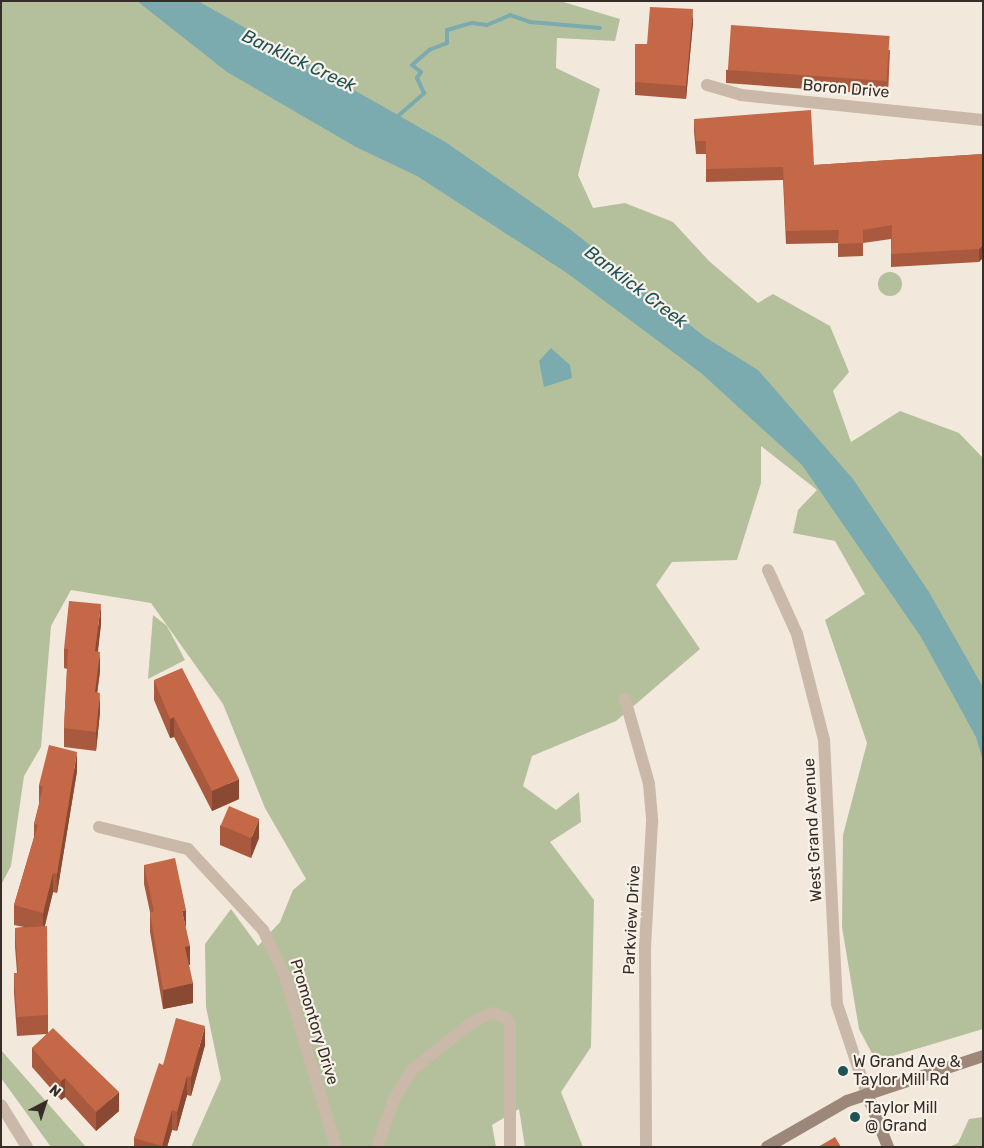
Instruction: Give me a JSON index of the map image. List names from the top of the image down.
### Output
{
  "streets": {
    "street": [
      "Boron Drive",
      "West Grand Avenue",
      "Parkview Drive",
      "Promontory Drive"
    ]
  },
  "water": ["Banklick Creek"],
  "places": ["W Grand Ave & Taylor Mill Rd", "Taylor Mill @ Grand"],
  "north": "top right"
}
